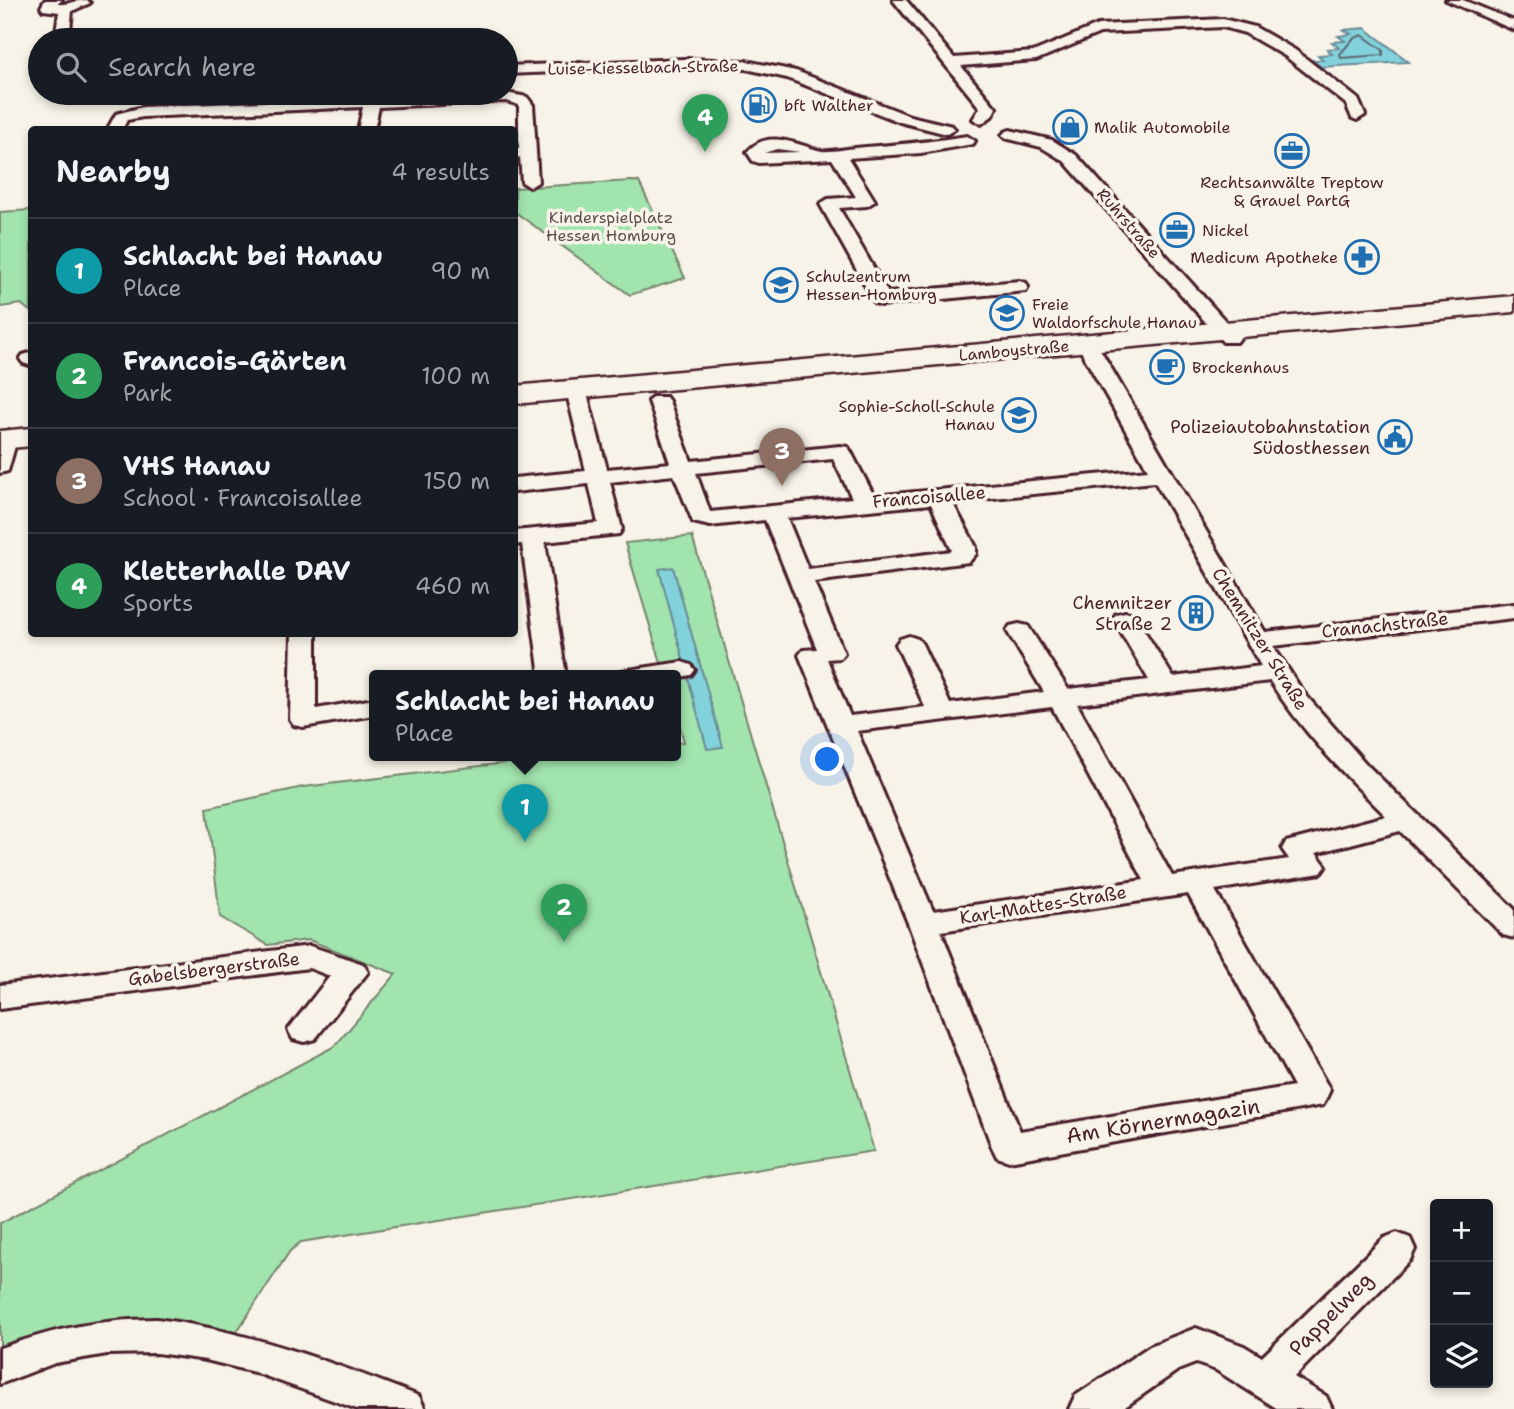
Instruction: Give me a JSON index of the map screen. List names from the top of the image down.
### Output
{
  "streets": {
    "main road": ["Lamboystraße"],
    "street": [
      "Luise-Kiesselbach-Straße",
      "Ruhrstraße",
      "Francoisallee",
      "Cranachstraße",
      "Chemnitzer Straße",
      "Karl-Mattes-Straße",
      "Gabelsbergerstraße",
      "Am Körnermagazin",
      "Pappelweg"
    ]
  },
  "crossings": [
    ["Ruhrstraße", "Lamboystraße"],
    ["Lamboystraße", "Chemnitzer Straße"],
    ["Francoisallee", "Chemnitzer Straße"],
    ["Cranachstraße", "Chemnitzer Straße"],
    ["Chemnitzer Straße", "Karl-Mattes-Straße"],
    ["Karl-Mattes-Straße", "Am Körnermagazin"]
  ],
  "parks": ["Kinderspielplatz Hessen Homburg"],
  "places": {
    "fuel station": ["bft Walther"],
    "shop": ["Malik Automobile"],
    "office": ["Rechtsanwälte Treptow & Grauel PartG", "Nickel"],
    "pharmacy": ["Medicum Apotheke"],
    "school or university": ["Schulzentrum Hessen-Homburg", "Freie Waldorfschule Hanau", "Sophie-Scholl-Schule Hanau"],
    "cafe": ["Brockenhaus"],
    "public building": ["Polizeiautobahnstation Südosthessen"],
    "building": ["Chemnitzer Straße 2"]
  },
  "page": {
    "search": "Search here",
    "pins": [
      "4",
      "3",
      "1",
      "2"
    ],
    "heading": ["Nearby", "4 results"],
    "list": [
      {
        "mark": "1",
        "name": "Schlacht bei Hanau",
        "note": "Place",
        "value": "90 m"
      },
      {
        "mark": "2",
        "name": "Francois-Gärten",
        "note": "Park",
        "value": "100 m"
      },
      {
        "mark": "3",
        "name": "VHS Hanau",
        "note": "School · Francoisallee",
        "value": "150 m"
      },
      {
        "mark": "4",
        "name": "Kletterhalle DAV",
        "note": "Sports",
        "value": "460 m"
      }
    ],
    "popup": ["Schlacht bei Hanau", "Place"],
    "map_buttons": ["+", "−"]
  }
}
